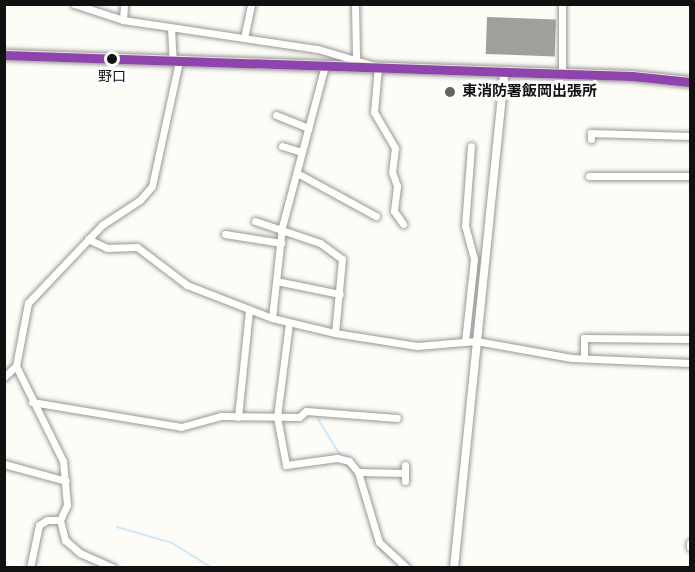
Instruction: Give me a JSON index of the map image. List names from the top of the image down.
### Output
{
  "places": ["野口", "東消防署飯岡出張所"]
}
